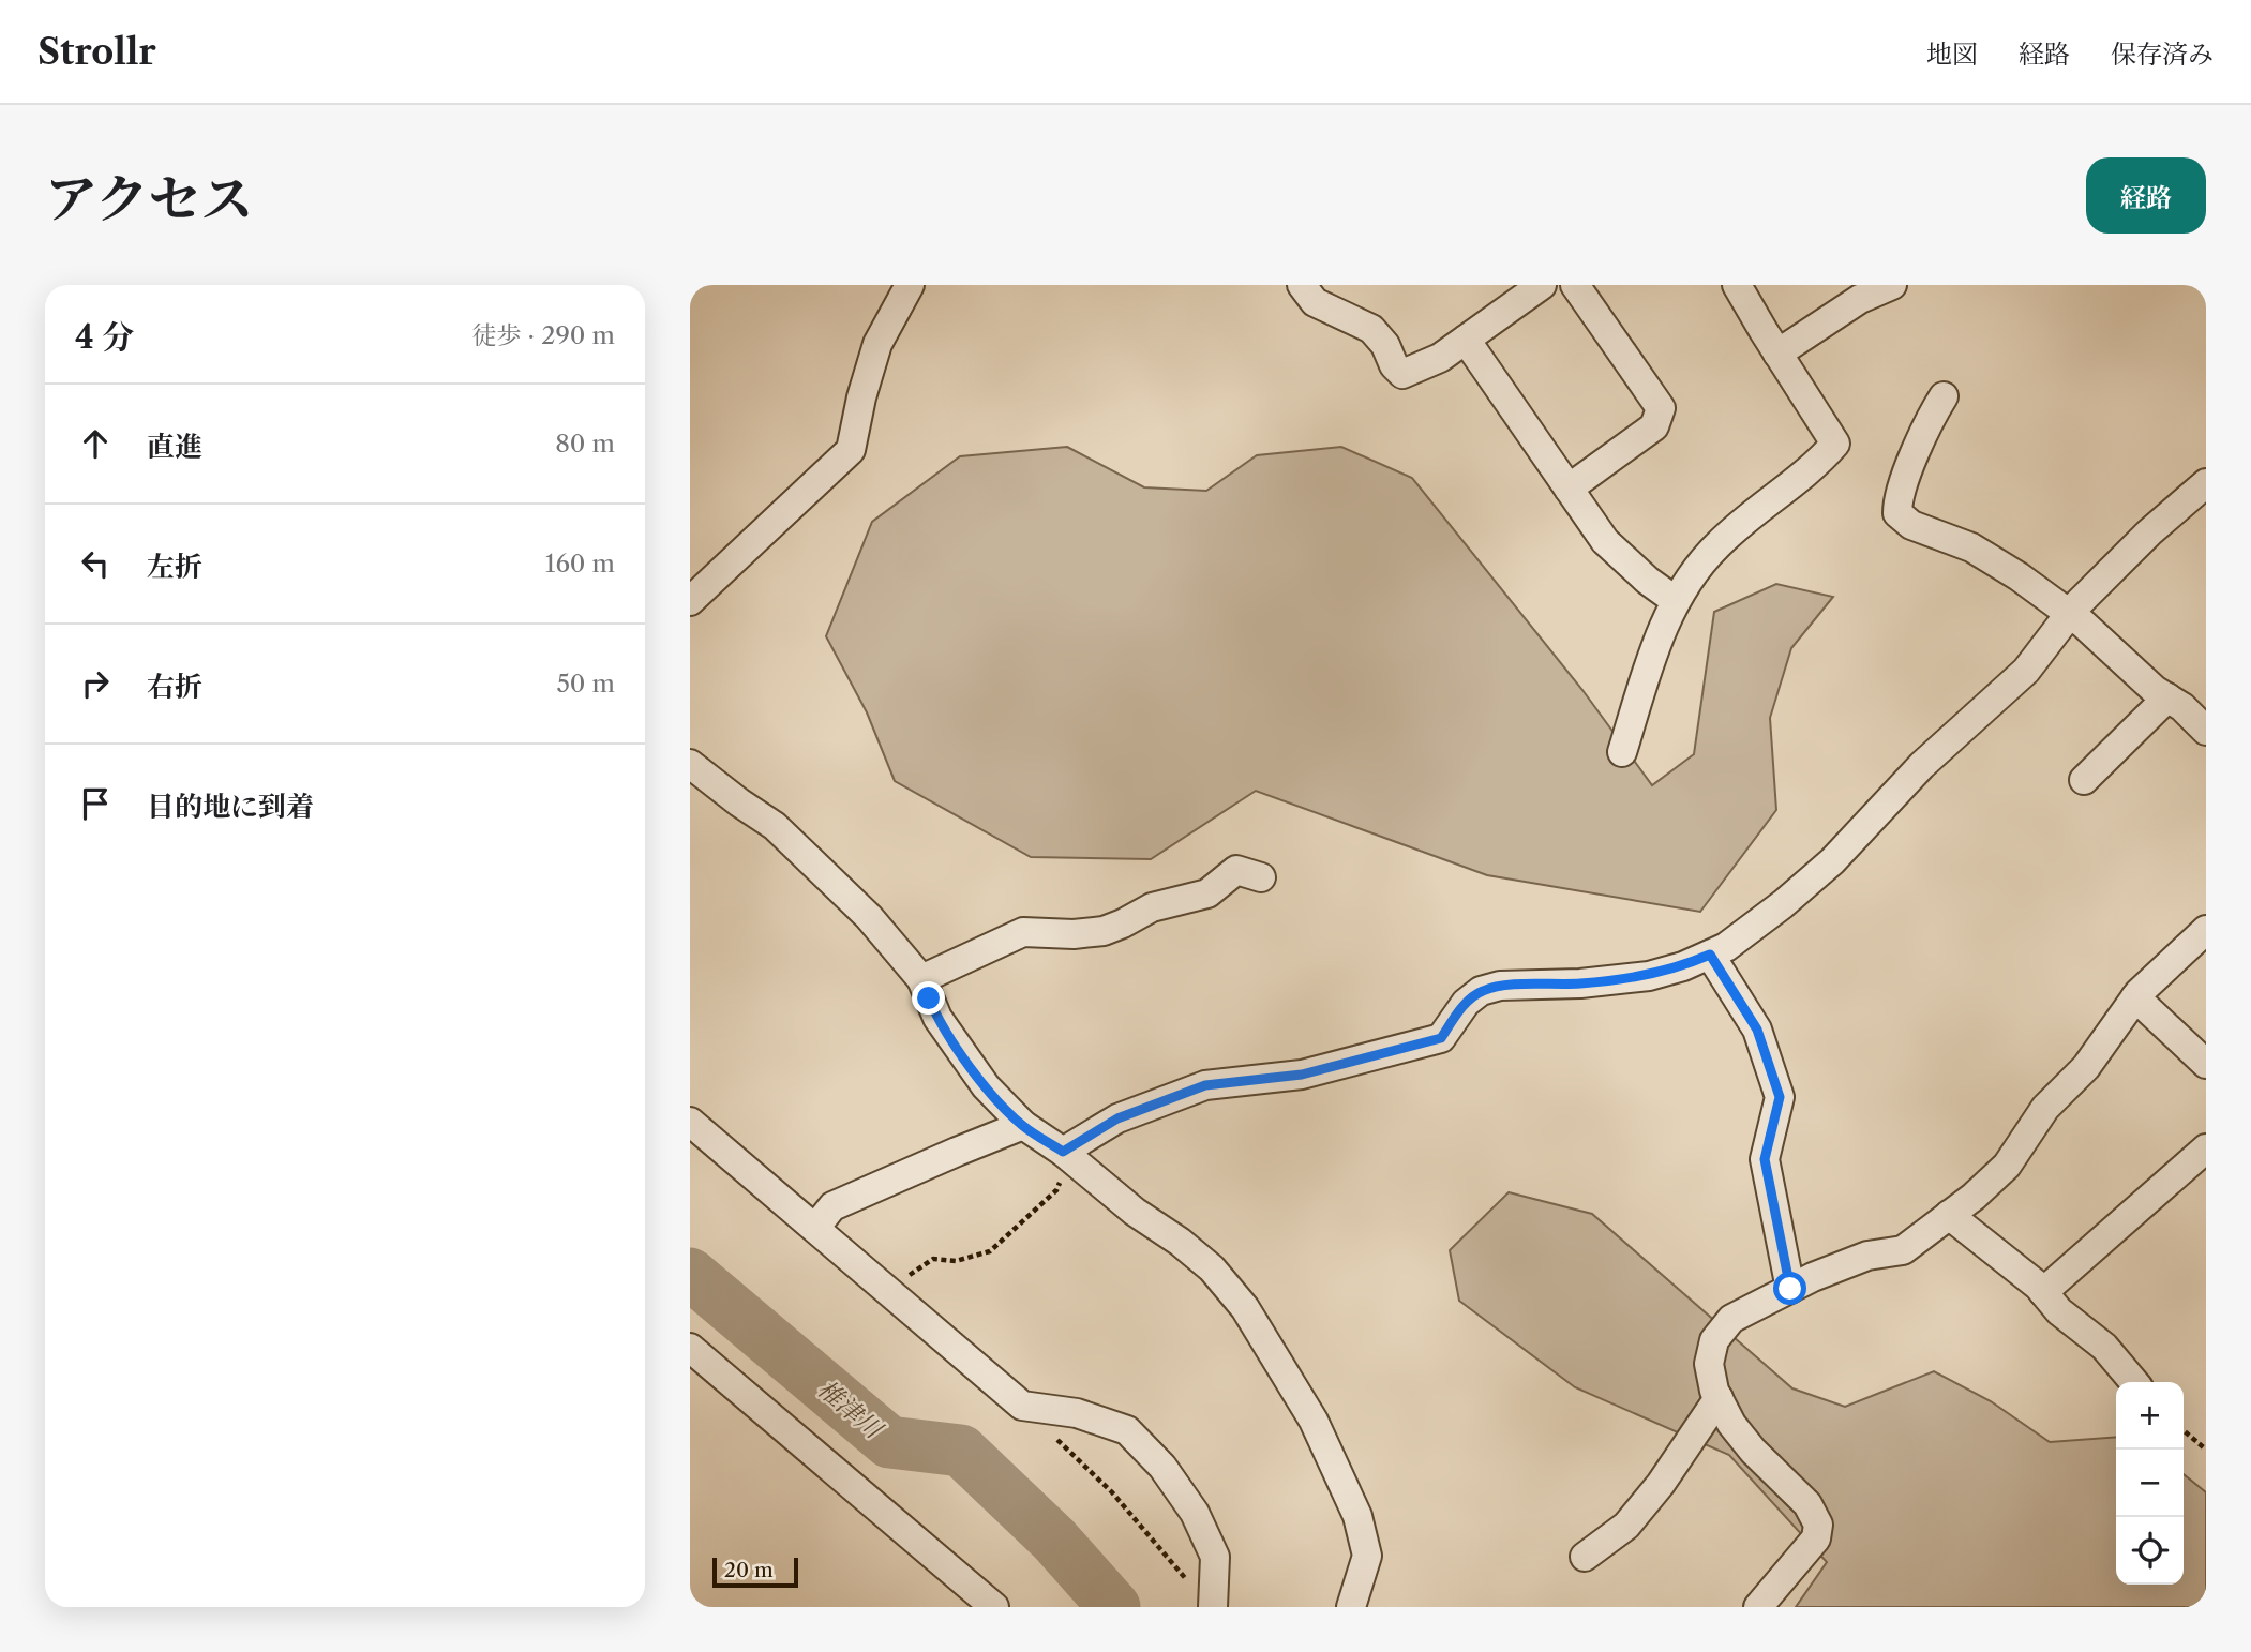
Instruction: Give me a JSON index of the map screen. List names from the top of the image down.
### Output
{
  "water": ["椎津川"],
  "scale_bar": "20 m",
  "page": {
    "header": "Strollr",
    "nav": ["地図", "経路", "保存済み"],
    "title": "アクセス",
    "buttons": "経路",
    "heading": ["4 分", "徒歩 · 290 m"],
    "list": [
      ["直進", "80 m"],
      ["左折", "160 m"],
      ["右折", "50 m"],
      "目的地に到着"
    ],
    "map_buttons": ["+", "−"],
    "scale": "20 m"
  }
}
